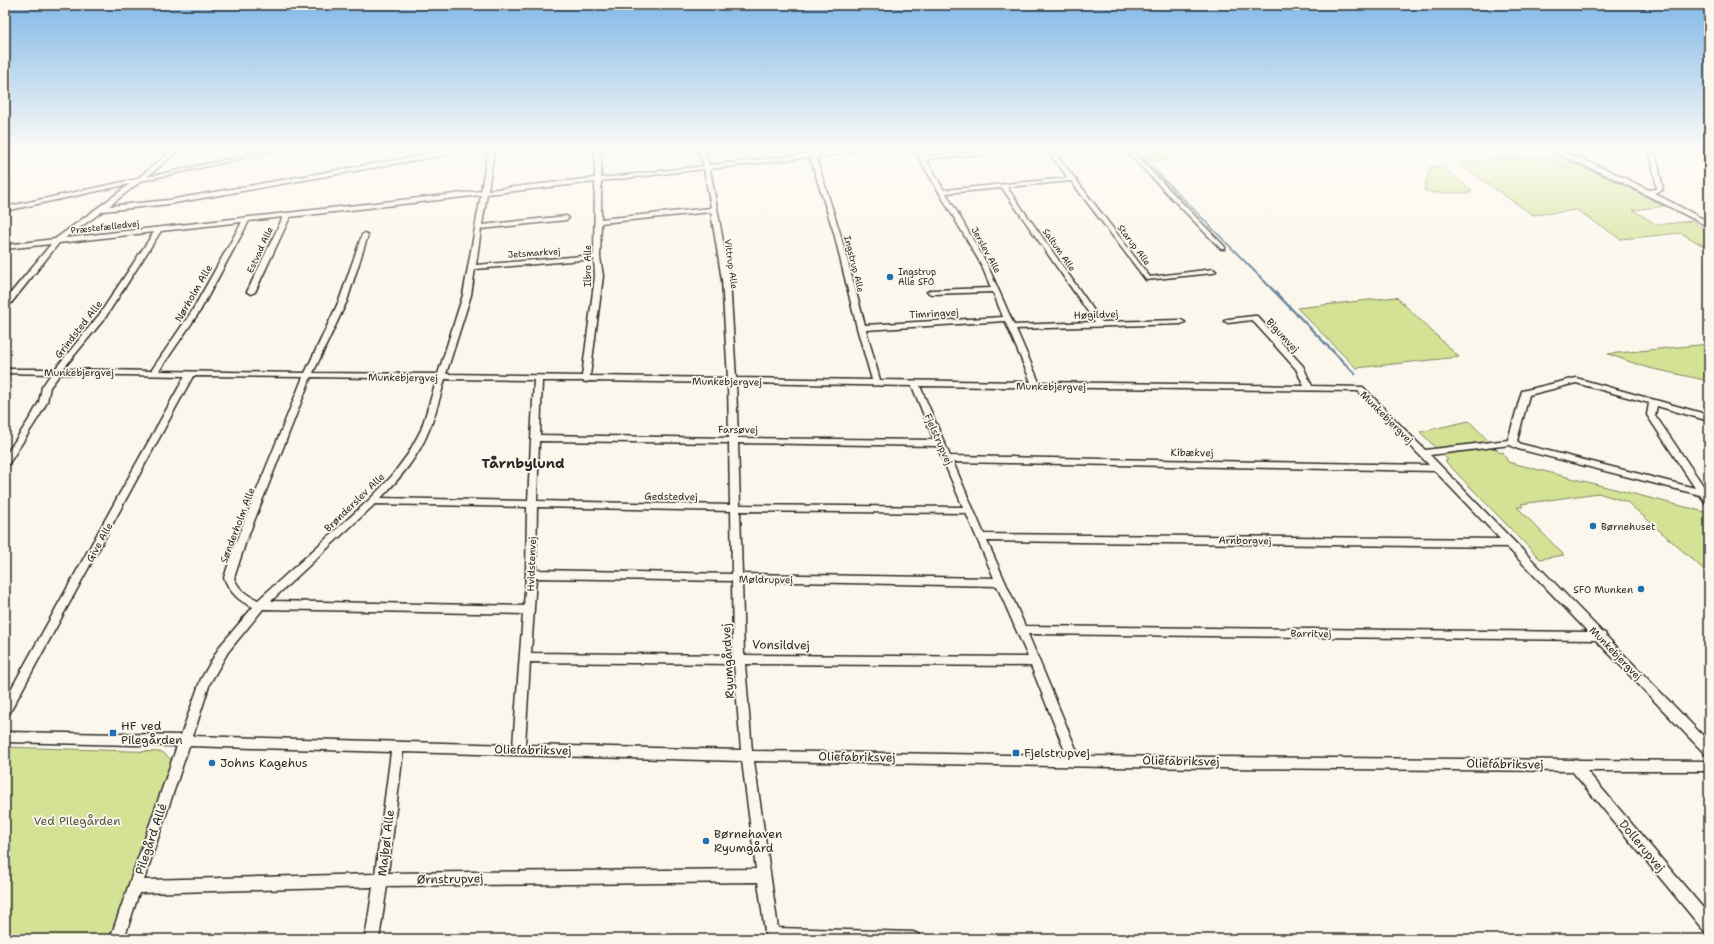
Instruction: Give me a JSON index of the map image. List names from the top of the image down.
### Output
{
  "streets": {
    "street": [
      "Præstefælledvej",
      "Starup Alle",
      "Estvad Alle",
      "Jerslev Alle",
      "Saltum Alle",
      "Jetsmarkvej",
      "Vittrup Alle",
      "Ingstrup Alle",
      "Ilbro Alle",
      "Nørholm Alle",
      "Timringvej",
      "Høgildvej",
      "Grindsted Alle",
      "Bigumvej",
      "Munkebjergvej",
      "Farsøvej",
      "Fjelstrupvej",
      "Kibækvej",
      "Gedstedvej",
      "Brønderslev Alle",
      "Sønderholm Alle",
      "Arnborgvej",
      "Give Alle",
      "Hvidstenvej",
      "Møldrupvej",
      "Barritvej",
      "Vonsildvej",
      "Ryumgårdvej",
      "Oliefabriksvej",
      "Pilegård Allé",
      "Majbøl Alle",
      "Dollerupvej",
      "Ørnstrupvej"
    ]
  },
  "crossings": [
    ["Præstefælledvej", "Estvad Alle"],
    ["Præstefælledvej", "Nørholm Alle"],
    ["Præstefælledvej", "Grindsted Alle"],
    ["Jerslev Alle", "Timringvej"],
    ["Jerslev Alle", "Høgildvej"],
    ["Jerslev Alle", "Munkebjergvej"],
    ["Saltum Alle", "Høgildvej"],
    ["Jetsmarkvej", "Ilbro Alle"],
    ["Jetsmarkvej", "Brønderslev Alle"],
    ["Vittrup Alle", "Munkebjergvej"],
    ["Vittrup Alle", "Ryumgårdvej"],
    ["Ingstrup Alle", "Timringvej"],
    ["Ingstrup Alle", "Munkebjergvej"],
    ["Ilbro Alle", "Munkebjergvej"],
    ["Nørholm Alle", "Munkebjergvej"],
    ["Grindsted Alle", "Munkebjergvej"],
    ["Bigumvej", "Munkebjergvej"],
    ["Munkebjergvej", "Fjelstrupvej"],
    ["Munkebjergvej", "Kibækvej"],
    ["Munkebjergvej", "Brønderslev Alle"],
    ["Munkebjergvej", "Sønderholm Alle"],
    ["Munkebjergvej", "Arnborgvej"],
    ["Munkebjergvej", "Give Alle"],
    ["Munkebjergvej", "Hvidstenvej"],
    ["Munkebjergvej", "Barritvej"],
    ["Munkebjergvej", "Ryumgårdvej"],
    ["Farsøvej", "Fjelstrupvej"],
    ["Farsøvej", "Hvidstenvej"],
    ["Farsøvej", "Ryumgårdvej"],
    ["Fjelstrupvej", "Kibækvej"],
    ["Fjelstrupvej", "Gedstedvej"],
    ["Fjelstrupvej", "Arnborgvej"],
    ["Fjelstrupvej", "Møldrupvej"],
    ["Fjelstrupvej", "Barritvej"],
    ["Fjelstrupvej", "Vonsildvej"],
    ["Fjelstrupvej", "Oliefabriksvej"],
    ["Gedstedvej", "Brønderslev Alle"],
    ["Gedstedvej", "Hvidstenvej"],
    ["Gedstedvej", "Ryumgårdvej"],
    ["Brønderslev Alle", "Sønderholm Alle"],
    ["Brønderslev Alle", "Oliefabriksvej"],
    ["Brønderslev Alle", "Pilegård Allé"],
    ["Sønderholm Alle", "Hvidstenvej"],
    ["Hvidstenvej", "Møldrupvej"],
    ["Hvidstenvej", "Vonsildvej"],
    ["Hvidstenvej", "Oliefabriksvej"],
    ["Møldrupvej", "Ryumgårdvej"],
    ["Vonsildvej", "Ryumgårdvej"],
    ["Ryumgårdvej", "Oliefabriksvej"],
    ["Ryumgårdvej", "Ørnstrupvej"],
    ["Oliefabriksvej", "Pilegård Allé"],
    ["Oliefabriksvej", "Majbøl Alle"],
    ["Oliefabriksvej", "Dollerupvej"],
    ["Pilegård Allé", "Ørnstrupvej"],
    ["Majbøl Alle", "Ørnstrupvej"]
  ],
  "districts": ["Tårnbylund"],
  "parks": ["Ved Pilegården"],
  "places": {
    "other": [
      "Ingstrup Alle SFO",
      "Børnehuset",
      "SFO Munken",
      "Johns Kagehus",
      "Børnehaven Ryumgård"
    ],
    "transit": ["HF ved Pilegården", "Fjelstrupvej"]
  }
}
